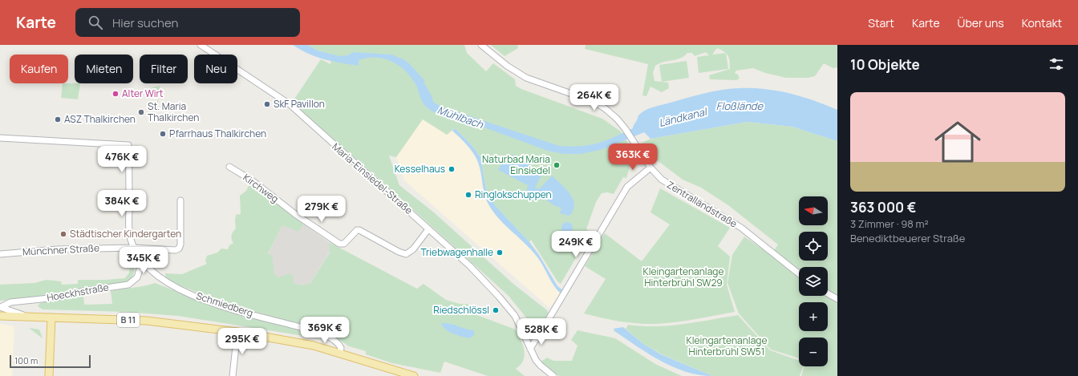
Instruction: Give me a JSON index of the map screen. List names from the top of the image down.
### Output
{
  "streets": {
    "main road": ["B 11"],
    "street": [
      "Maria-Einsiedel-Straße",
      "Kirchweg",
      "Zentralländstraße",
      "Münchner Straße",
      "Hoeckhstraße",
      "Schmiedberg"
    ]
  },
  "crossings": [
    ["Maria-Einsiedel-Straße", "Kirchweg"],
    ["Münchner Straße", "Schmiedberg"],
    ["Hoeckhstraße", "Schmiedberg"],
    ["Schmiedberg", "B 11"]
  ],
  "water": ["Floßlände", "Mühlbach", "Ländkanal"],
  "parks": ["Kleingartenanlage Hinterbrühl SW29", "Kleingartenanlage Hinterbrühl SW51"],
  "places": [
    "Alter Wirt",
    "SkF Pavillon",
    "St. Maria Thalkirchen",
    "ASZ Thalkirchen",
    "Pfarrhaus Thalkirchen",
    "Naturbad Maria Einsiedel",
    "Kesselhaus",
    "Ringlokschuppen",
    "Städtischer Kindergarten",
    "Triebwagenhalle",
    "Riedschlössl"
  ],
  "scale_bar": "100 m",
  "north": "left",
  "page": {
    "header": "Karte",
    "search": "Hier suchen",
    "nav": [
      "Start",
      "Karte",
      "Über uns",
      "Kontakt"
    ],
    "heading": "10 Objekte",
    "chip": [
      "Kaufen",
      "Mieten",
      "Filter",
      "Neu"
    ],
    "list": [
      {
        "name": "363 000 €",
        "note": "3 Zimmer · 98 m² · Benediktbeuerer Straße"
      }
    ],
    "price": [
      "264K €",
      "363K €",
      "476K €",
      "384K €",
      "279K €",
      "249K €",
      "345K €",
      "369K €",
      "528K €",
      "295K €"
    ],
    "map_buttons": ["+", "−"],
    "scale": "100 m"
  }
}
